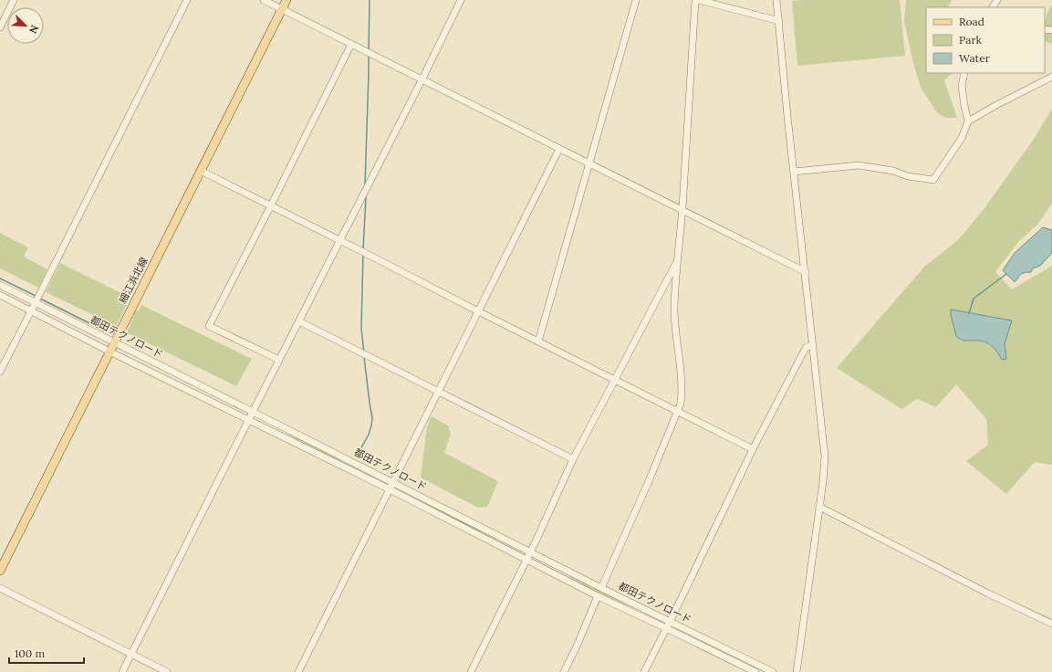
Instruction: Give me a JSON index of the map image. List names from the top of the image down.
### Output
{
  "streets": {
    "main road": ["細江浜北線"],
    "street": ["都田テクノロード"]
  },
  "crossings": [
    ["細江浜北線", "都田テクノロード"]
  ],
  "legend": ["Road", "Park", "Water"],
  "scale_bar": "100 m",
  "north": "bottom right"
}
